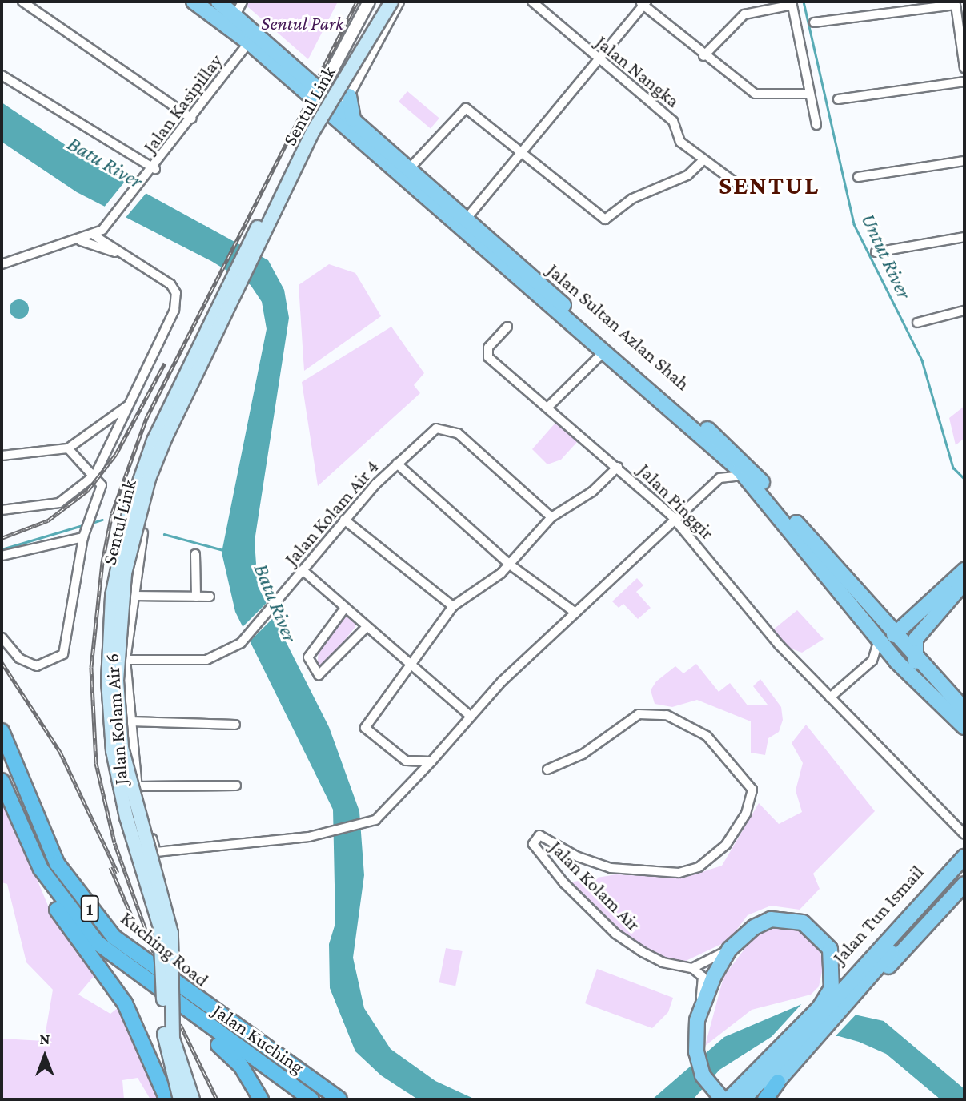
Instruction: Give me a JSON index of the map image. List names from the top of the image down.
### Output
{
  "streets": {
    "highway": ["1", "Kuching Road", "Jalan Kuching"],
    "main road": ["Sentul Link", "Jalan Sultan Azlan Shah", "Jalan Tun Ismail"],
    "street": [
      "Jalan Nangka",
      "Jalan Kasipillay",
      "Jalan Pinggir",
      "Jalan Kolam Air 4",
      "Jalan Kolam Air 6",
      "Jalan Kolam Air"
    ]
  },
  "crossings": [
    ["Jalan Kasipillay", "Jalan Sultan Azlan Shah"],
    ["Jalan Kolam Air 4", "Jalan Kolam Air 6"],
    ["Kuching Road", "Jalan Kuching"]
  ],
  "districts": ["SENTUL"],
  "water": ["Batu River", "Untut River"],
  "parks": ["Sentul Park"],
  "north": "top"
}
